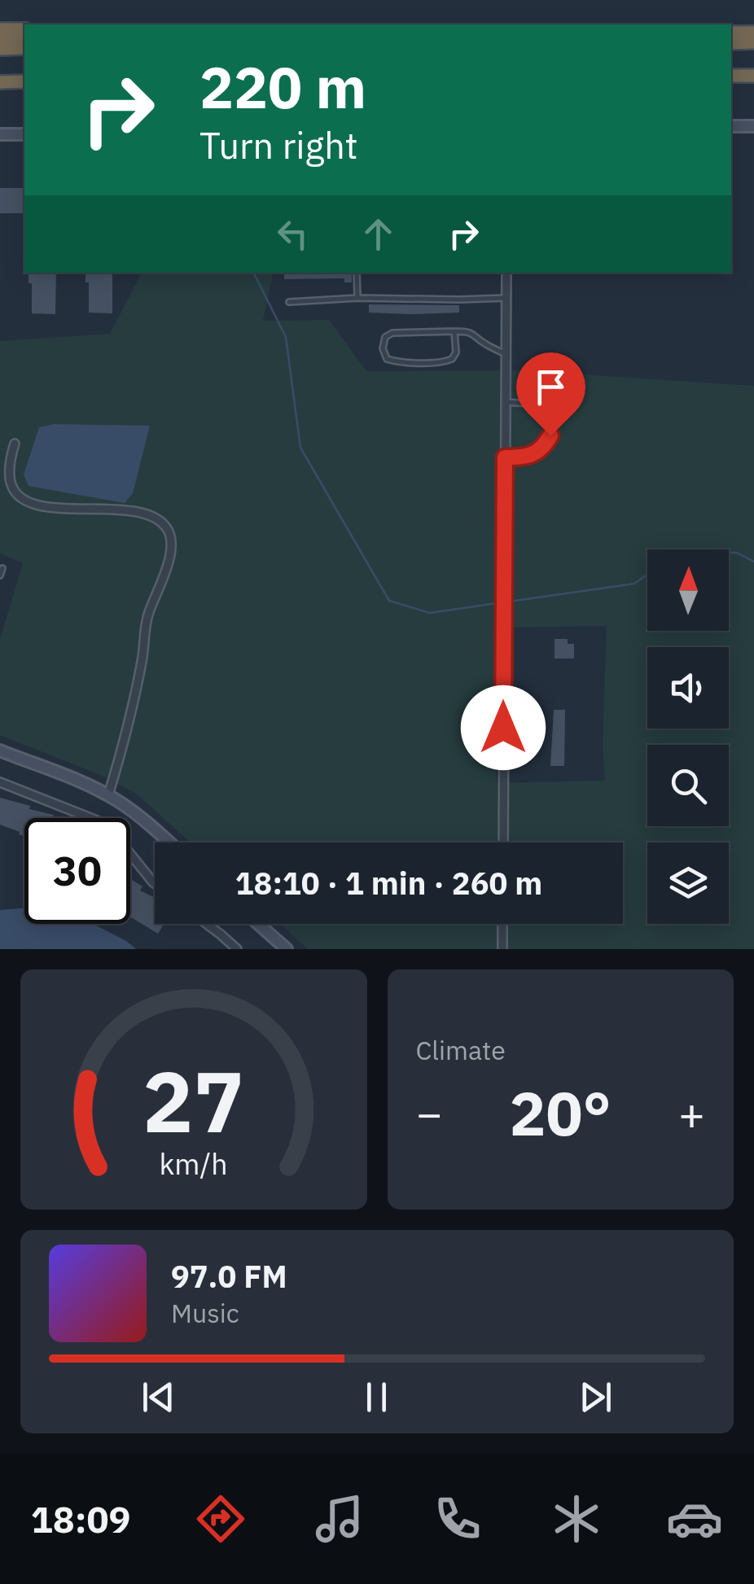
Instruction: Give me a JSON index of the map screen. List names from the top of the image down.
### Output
{
  "north": "top",
  "page": {
    "turn": ["220 m", "Turn right"],
    "limit": "30",
    "trip": "18:10 · 1 min · 260 m",
    "tile": "Climate",
    "heat": ["−", "20°", "+"],
    "song": ["97.0 FM", "Music"],
    "tabs": "18:09",
    "gauge": ["27", "km/h"]
  }
}
